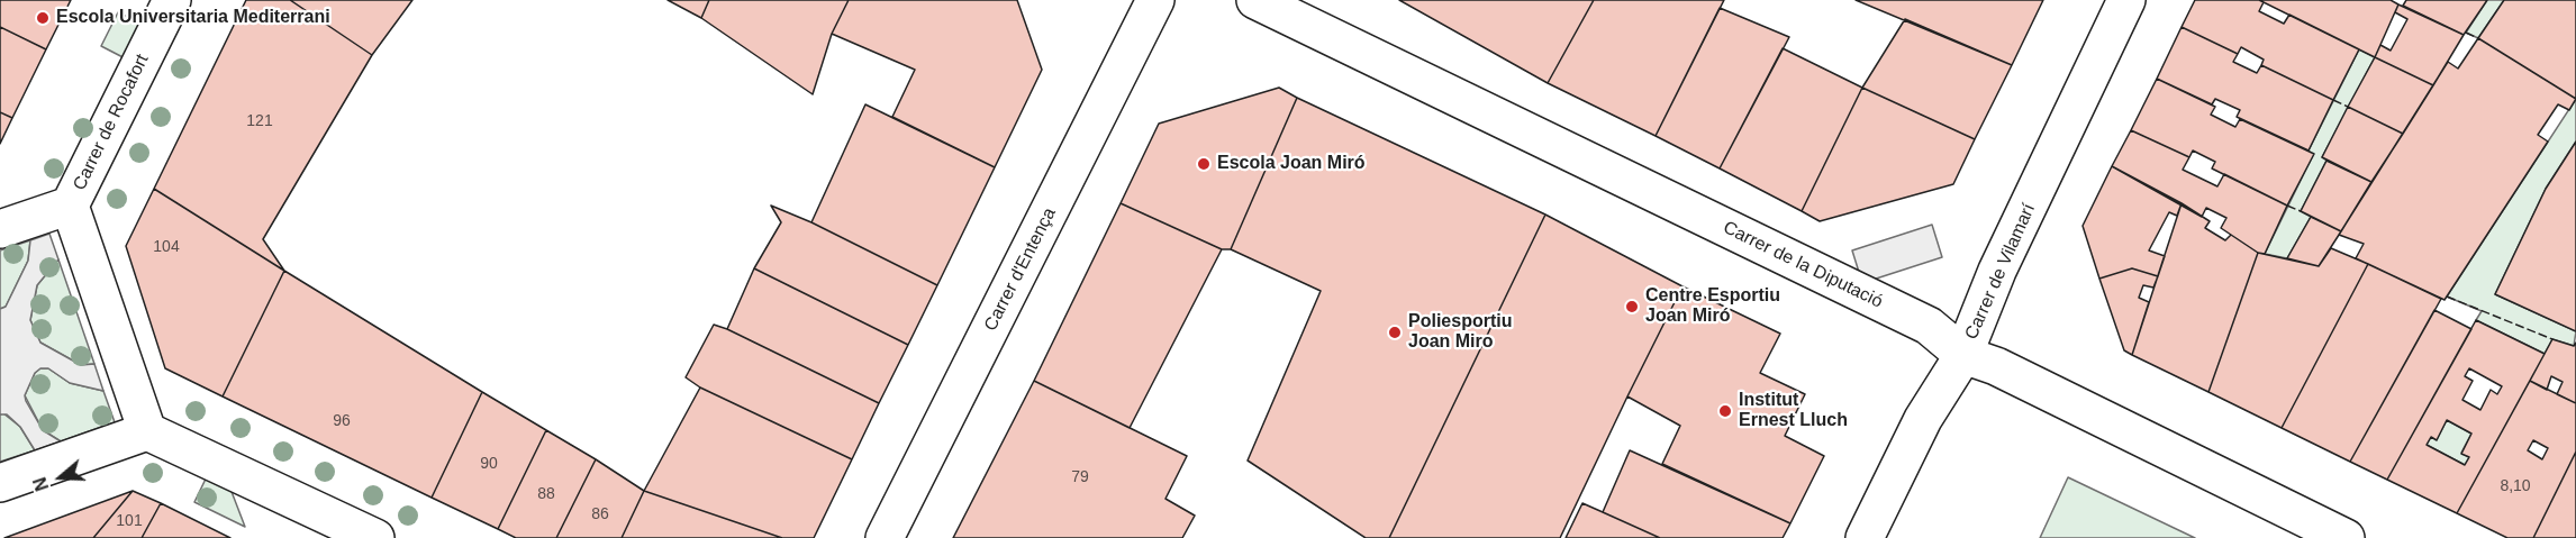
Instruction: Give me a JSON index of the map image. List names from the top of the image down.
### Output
{
  "streets": {
    "street": [
      "Carrer de Rocafort",
      "Carrer de la Diputació",
      "Carrer d'Entença",
      "Carrer de Vilamarí"
    ]
  },
  "crossings": [
    ["Carrer de la Diputació", "Carrer de Vilamarí"]
  ],
  "places": [
    "Escola Universitaria Mediterrani",
    "Escola Joan Miró",
    "Centre Esportiu Joan Miró",
    "Poliesportiu Joan Miro",
    "Institut Ernest Lluch"
  ],
  "house_numbers": [
    "121",
    "104",
    "96",
    "90",
    "79",
    "8,10",
    "88",
    "86",
    "101"
  ],
  "north": "left"
}
